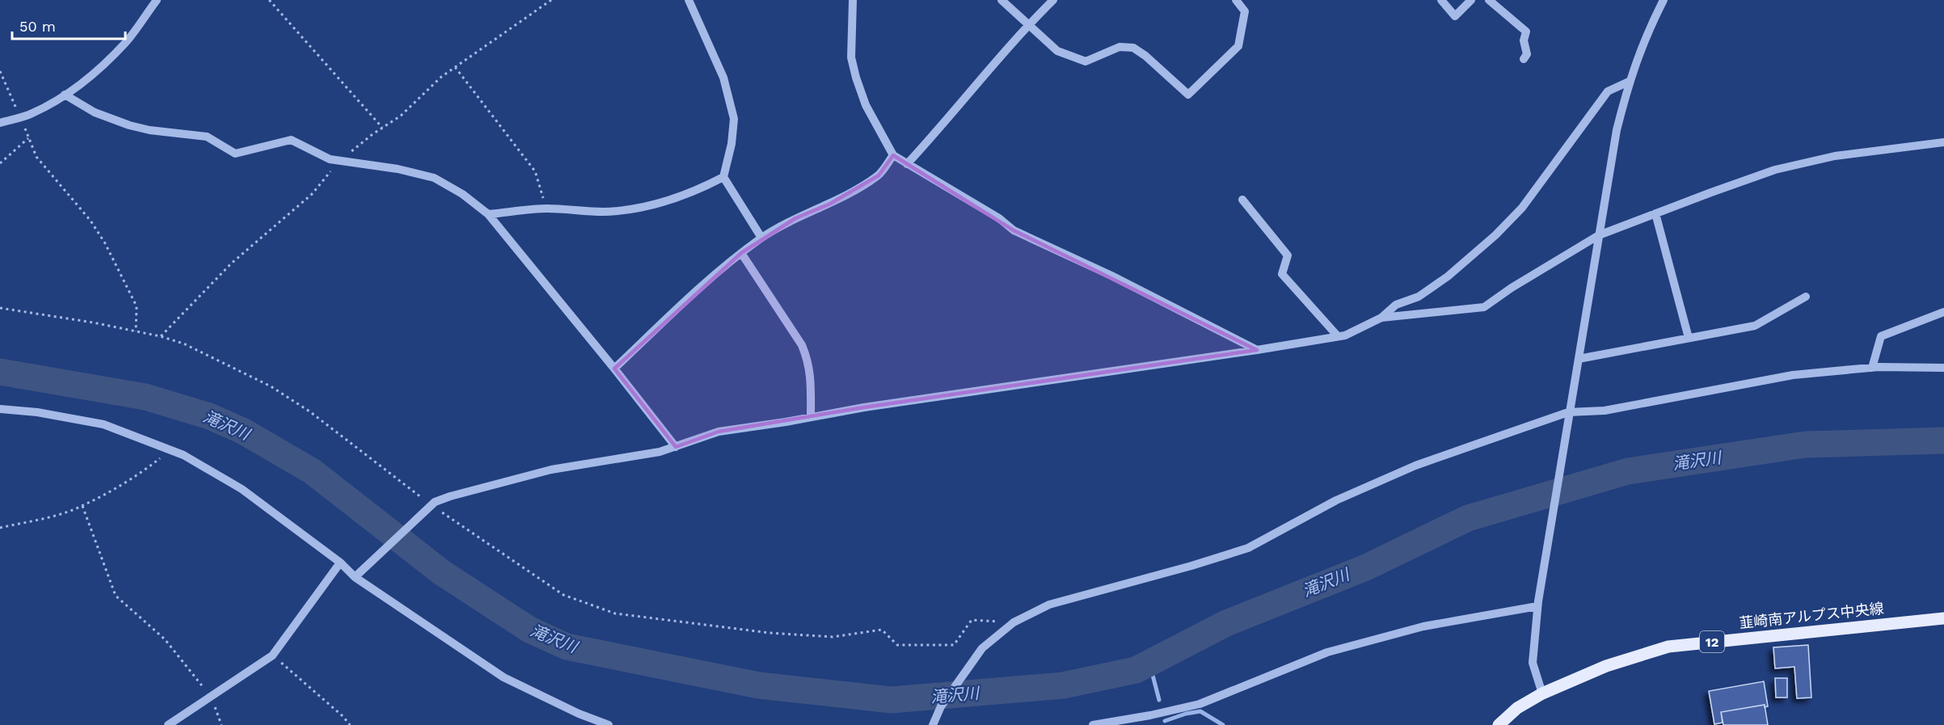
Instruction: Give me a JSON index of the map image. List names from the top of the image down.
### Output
{
  "streets": {
    "main road": ["韮崎南アルプス中央線", "12"]
  },
  "water": ["滝沢川"],
  "scale_bar": "50 m"
}
